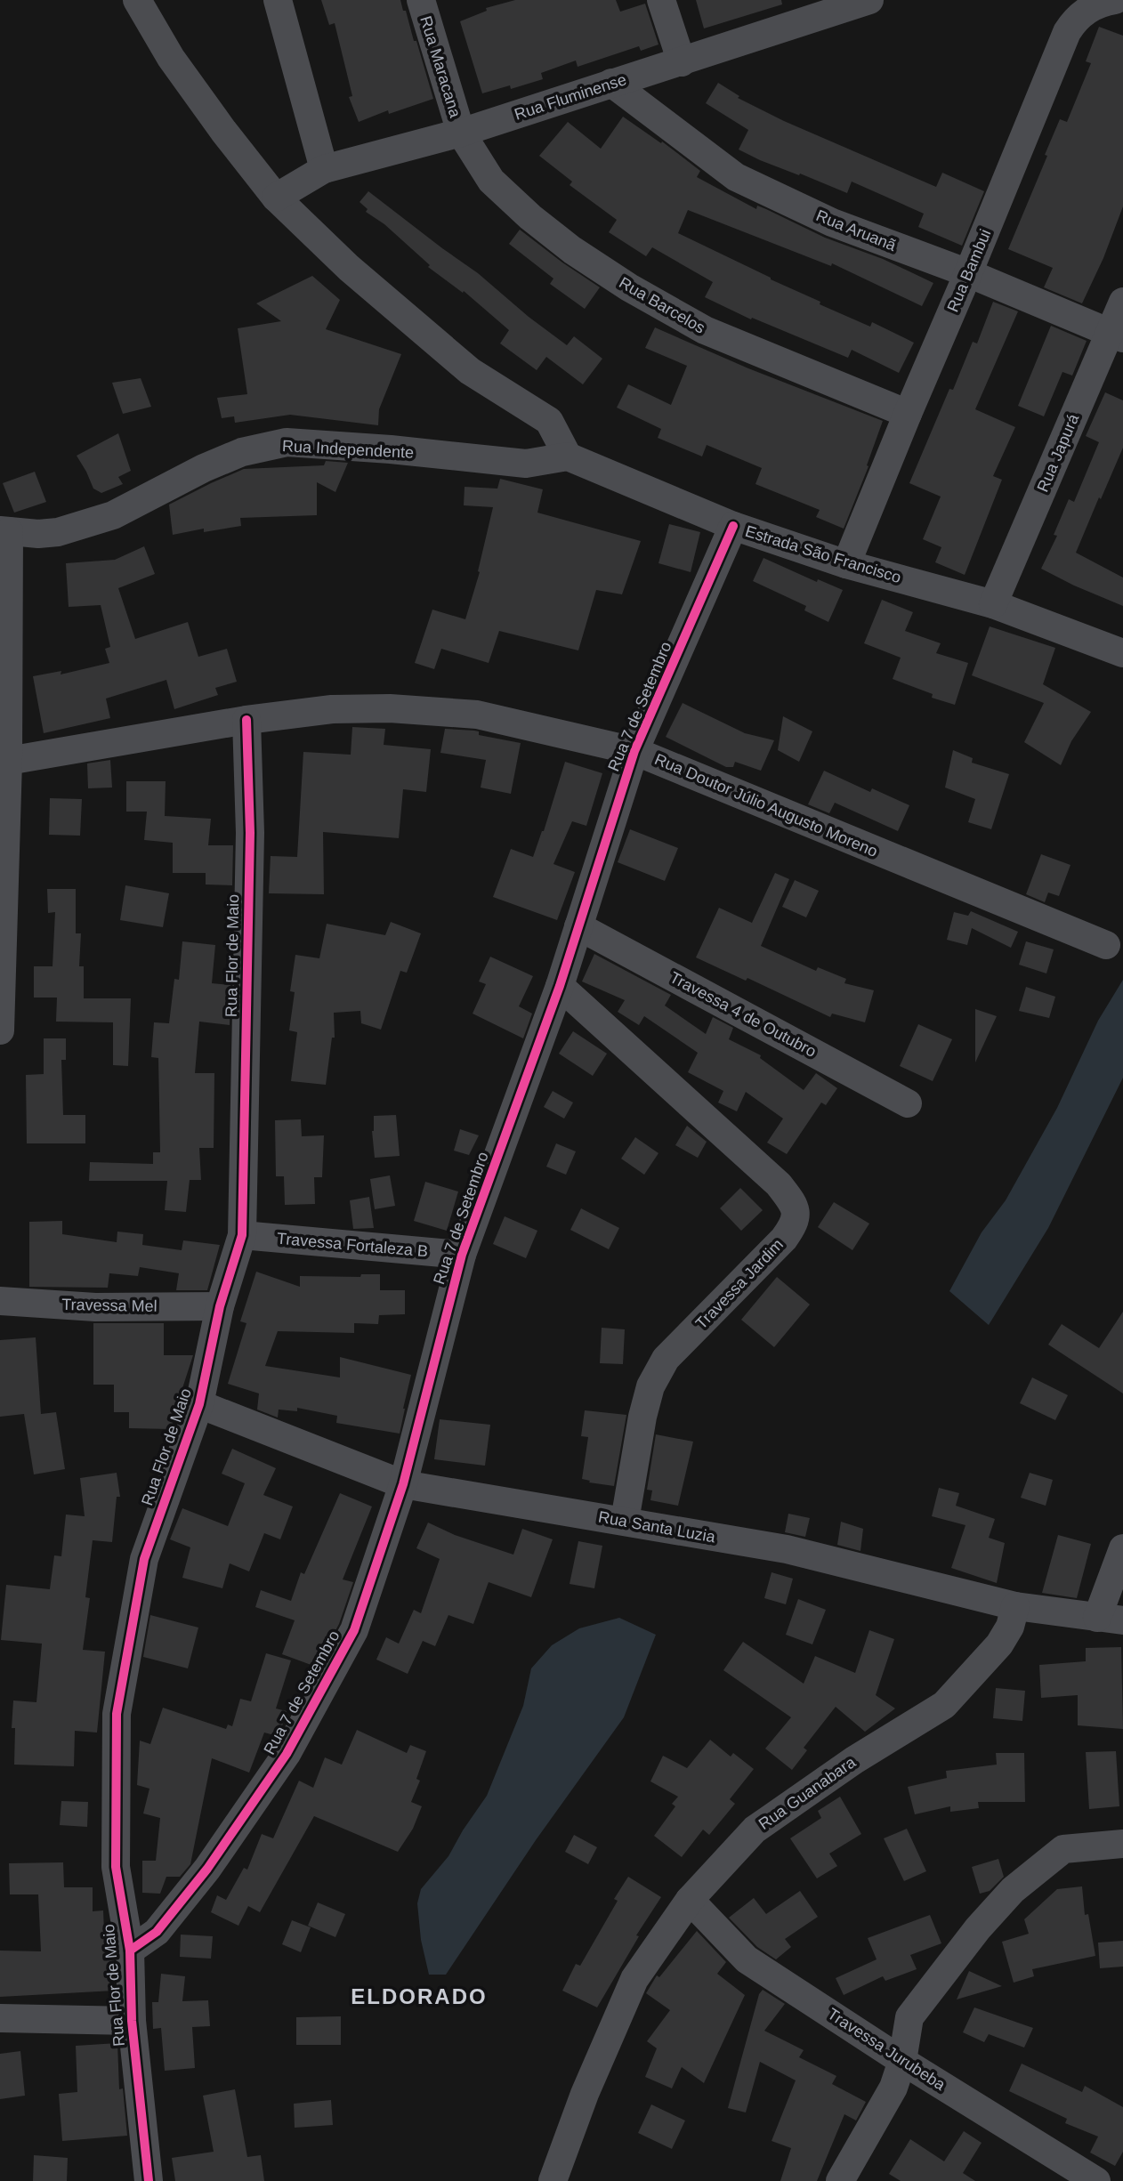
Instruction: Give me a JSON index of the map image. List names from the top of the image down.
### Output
{
  "streets": {
    "street": [
      "Rua Maracana",
      "Rua Fluminense",
      "Rua Aruanã",
      "Rua Bambui",
      "Rua Barcelos",
      "Rua Independente",
      "Rua Japurá",
      "Estrada São Francisco",
      "Rua 7 de Setembro",
      "Rua Doutor Júlio Augusto Moreno",
      "Rua Flor de Maio",
      "Travessa 4 de Outubro",
      "Travessa Fortaleza B",
      "Travessa Jardim",
      "Travessa Mel",
      "Rua Santa Luzia",
      "Rua Guanabara",
      "Travessa Jurubeba"
    ]
  },
  "crossings": [
    ["Rua Maracana", "Rua Fluminense"],
    ["Rua Maracana", "Rua Barcelos"],
    ["Rua Fluminense", "Rua Aruanã"],
    ["Rua Fluminense", "Rua Barcelos"],
    ["Rua Aruanã", "Rua Bambui"],
    ["Rua Aruanã", "Rua Japurá"],
    ["Rua Bambui", "Rua Barcelos"],
    ["Rua Bambui", "Estrada São Francisco"],
    ["Rua Independente", "Estrada São Francisco"],
    ["Rua Japurá", "Estrada São Francisco"],
    ["Estrada São Francisco", "Rua 7 de Setembro"],
    ["Rua 7 de Setembro", "Rua Doutor Júlio Augusto Moreno"],
    ["Rua 7 de Setembro", "Rua Flor de Maio"],
    ["Rua 7 de Setembro", "Travessa 4 de Outubro"],
    ["Rua 7 de Setembro", "Travessa Fortaleza B"],
    ["Rua 7 de Setembro", "Travessa Jardim"],
    ["Rua 7 de Setembro", "Rua Santa Luzia"],
    ["Rua Doutor Júlio Augusto Moreno", "Rua Flor de Maio"],
    ["Rua Flor de Maio", "Travessa Fortaleza B"],
    ["Rua Flor de Maio", "Travessa Mel"],
    ["Rua Flor de Maio", "Rua Santa Luzia"],
    ["Travessa Jardim", "Rua Santa Luzia"],
    ["Rua Santa Luzia", "Rua Guanabara"],
    ["Rua Guanabara", "Travessa Jurubeba"]
  ],
  "districts": ["ELDORADO"]
}
